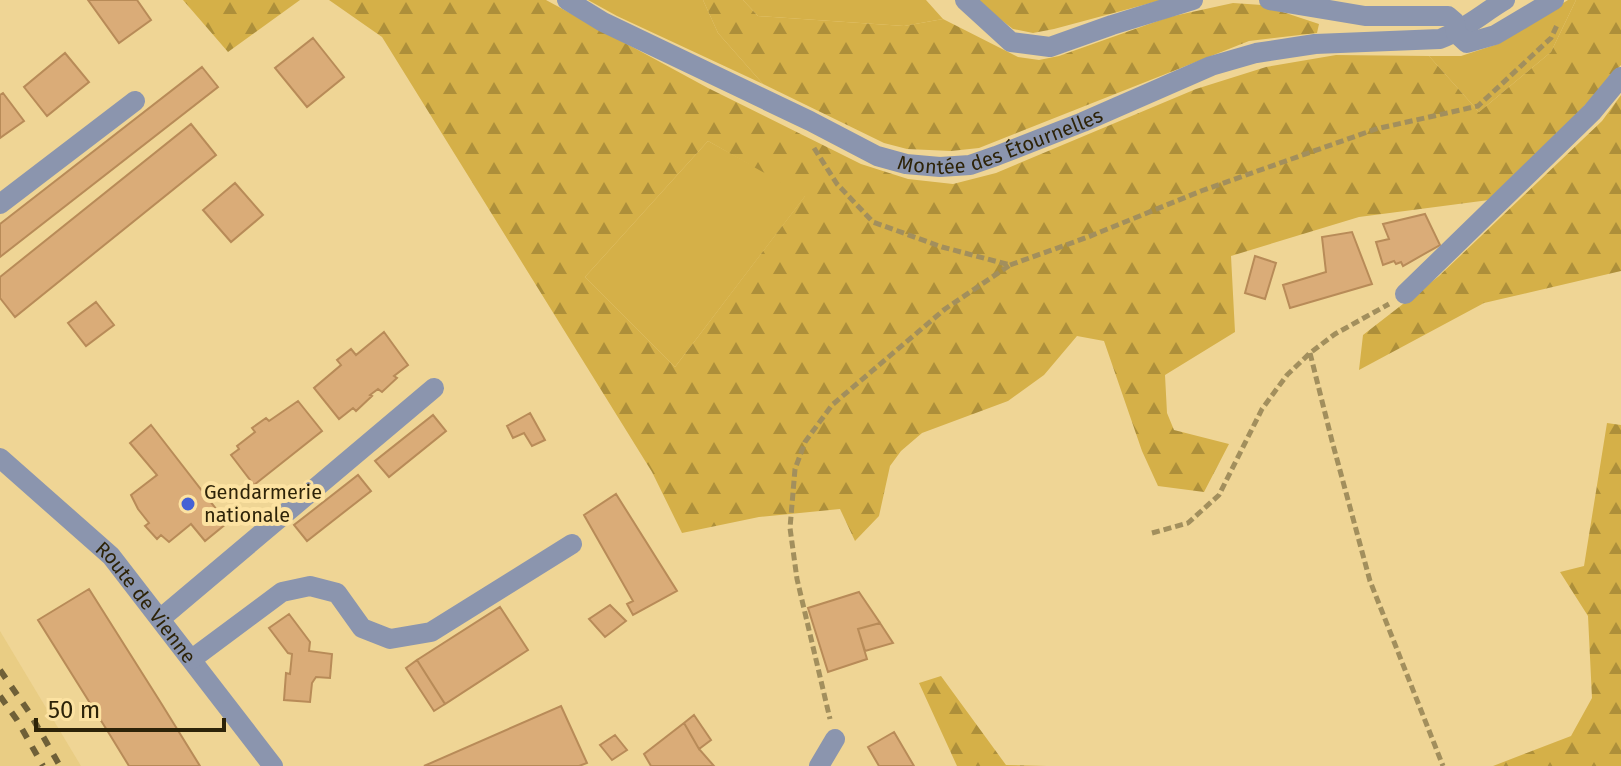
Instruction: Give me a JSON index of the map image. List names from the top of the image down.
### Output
{
  "streets": {
    "street": ["Montée des Étournelles", "Route de Vienne"]
  },
  "places": ["Gendarmerie nationale"],
  "scale_bar": "50 m"
}
